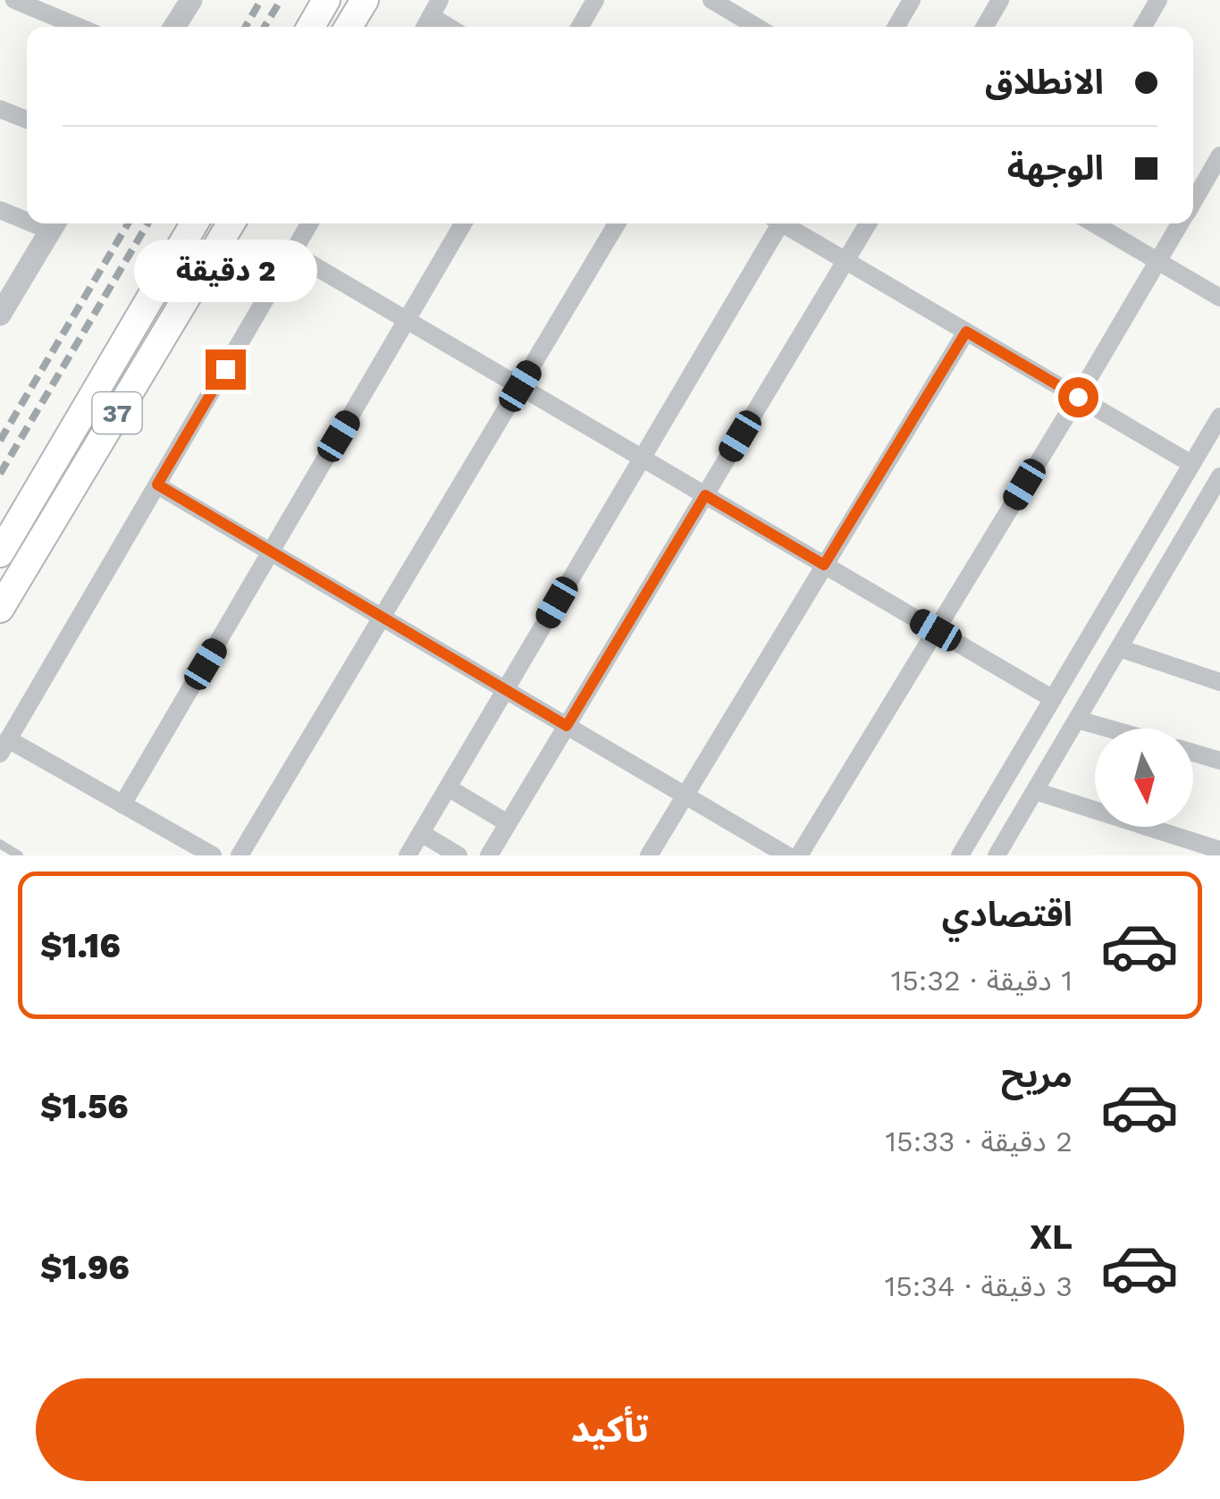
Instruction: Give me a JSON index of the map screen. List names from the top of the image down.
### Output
{
  "streets": {
    "main road": ["37"]
  },
  "north": "bottom",
  "page": {
    "banner": ["الانطلاق", "الوجهة"],
    "bubble": "2 دقيقة",
    "list": [
      {
        "name": "اقتصادي",
        "note": "1 دقيقة · 15:32",
        "value": "$1.16"
      },
      {
        "name": "مريح",
        "note": "2 دقيقة · 15:33",
        "value": "$1.56"
      },
      {
        "name": "XL",
        "note": "3 دقيقة · 15:34",
        "value": "$1.96"
      }
    ],
    "buttons": "تأكيد"
  }
}
